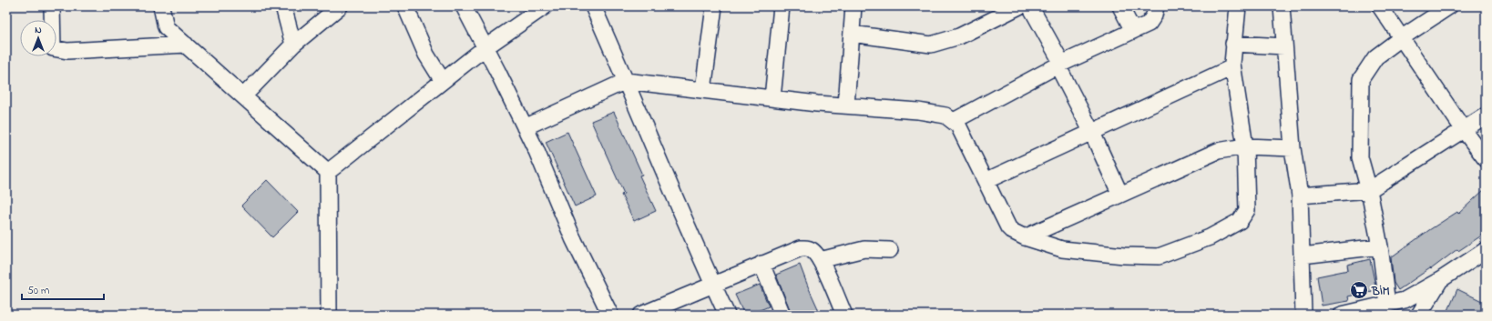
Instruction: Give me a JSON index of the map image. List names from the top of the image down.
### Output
{
  "places": {
    "supermarket": ["BİM"]
  },
  "scale_bar": "50 m",
  "north": "top"
}
